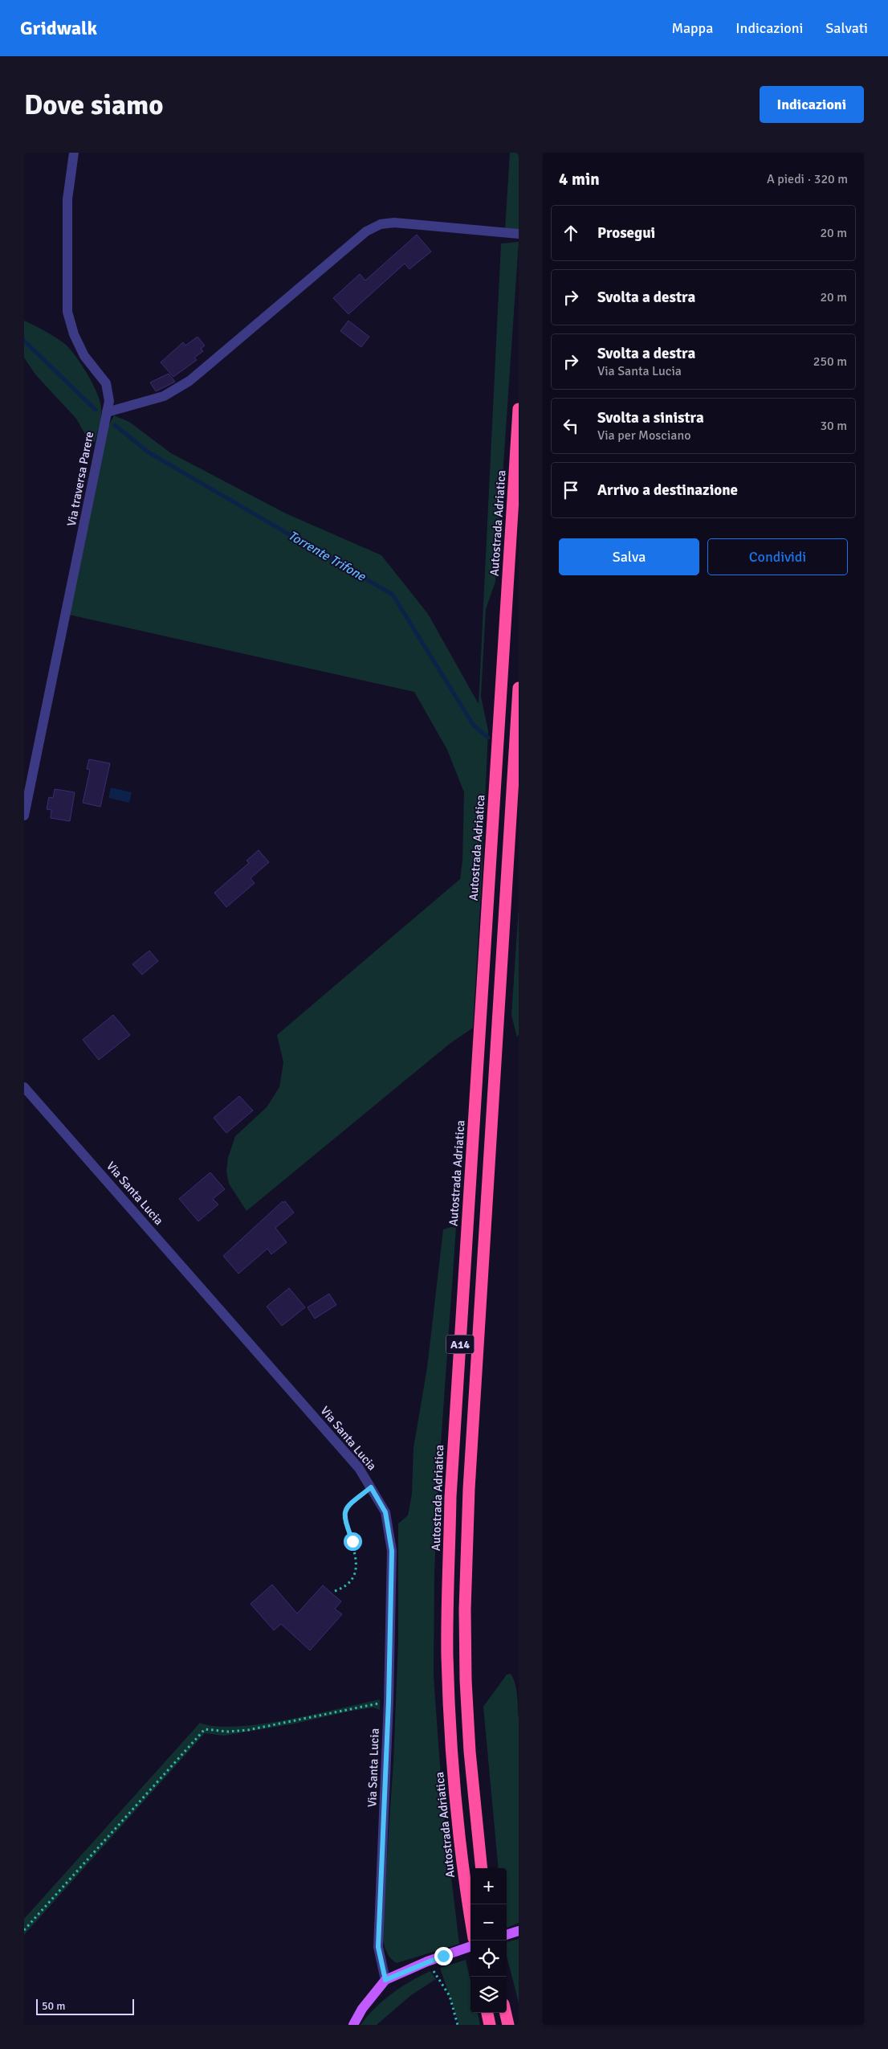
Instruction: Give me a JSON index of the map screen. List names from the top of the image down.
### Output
{
  "streets": {
    "highway": ["Autostrada Adriatica", "A14"],
    "street": ["Via traversa Parere", "Via Santa Lucia"]
  },
  "water": ["Torrente Trifone"],
  "scale_bar": "50 m",
  "page": {
    "header": "Gridwalk",
    "nav": ["Mappa", "Indicazioni", "Salvati"],
    "buttons": [
      "Indicazioni",
      ["Salva", "Condividi"]
    ],
    "title": "Dove siamo",
    "heading": ["4 min", "A piedi · 320 m"],
    "list": [
      ["Prosegui", "20 m"],
      ["Svolta a destra", "20 m"],
      ["Svolta a destra", "Via Santa Lucia", "250 m"],
      ["Svolta a sinistra", "Via per Mosciano", "30 m"],
      "Arrivo a destinazione"
    ],
    "map_buttons": ["+", "−"],
    "scale": "50 m"
  }
}
